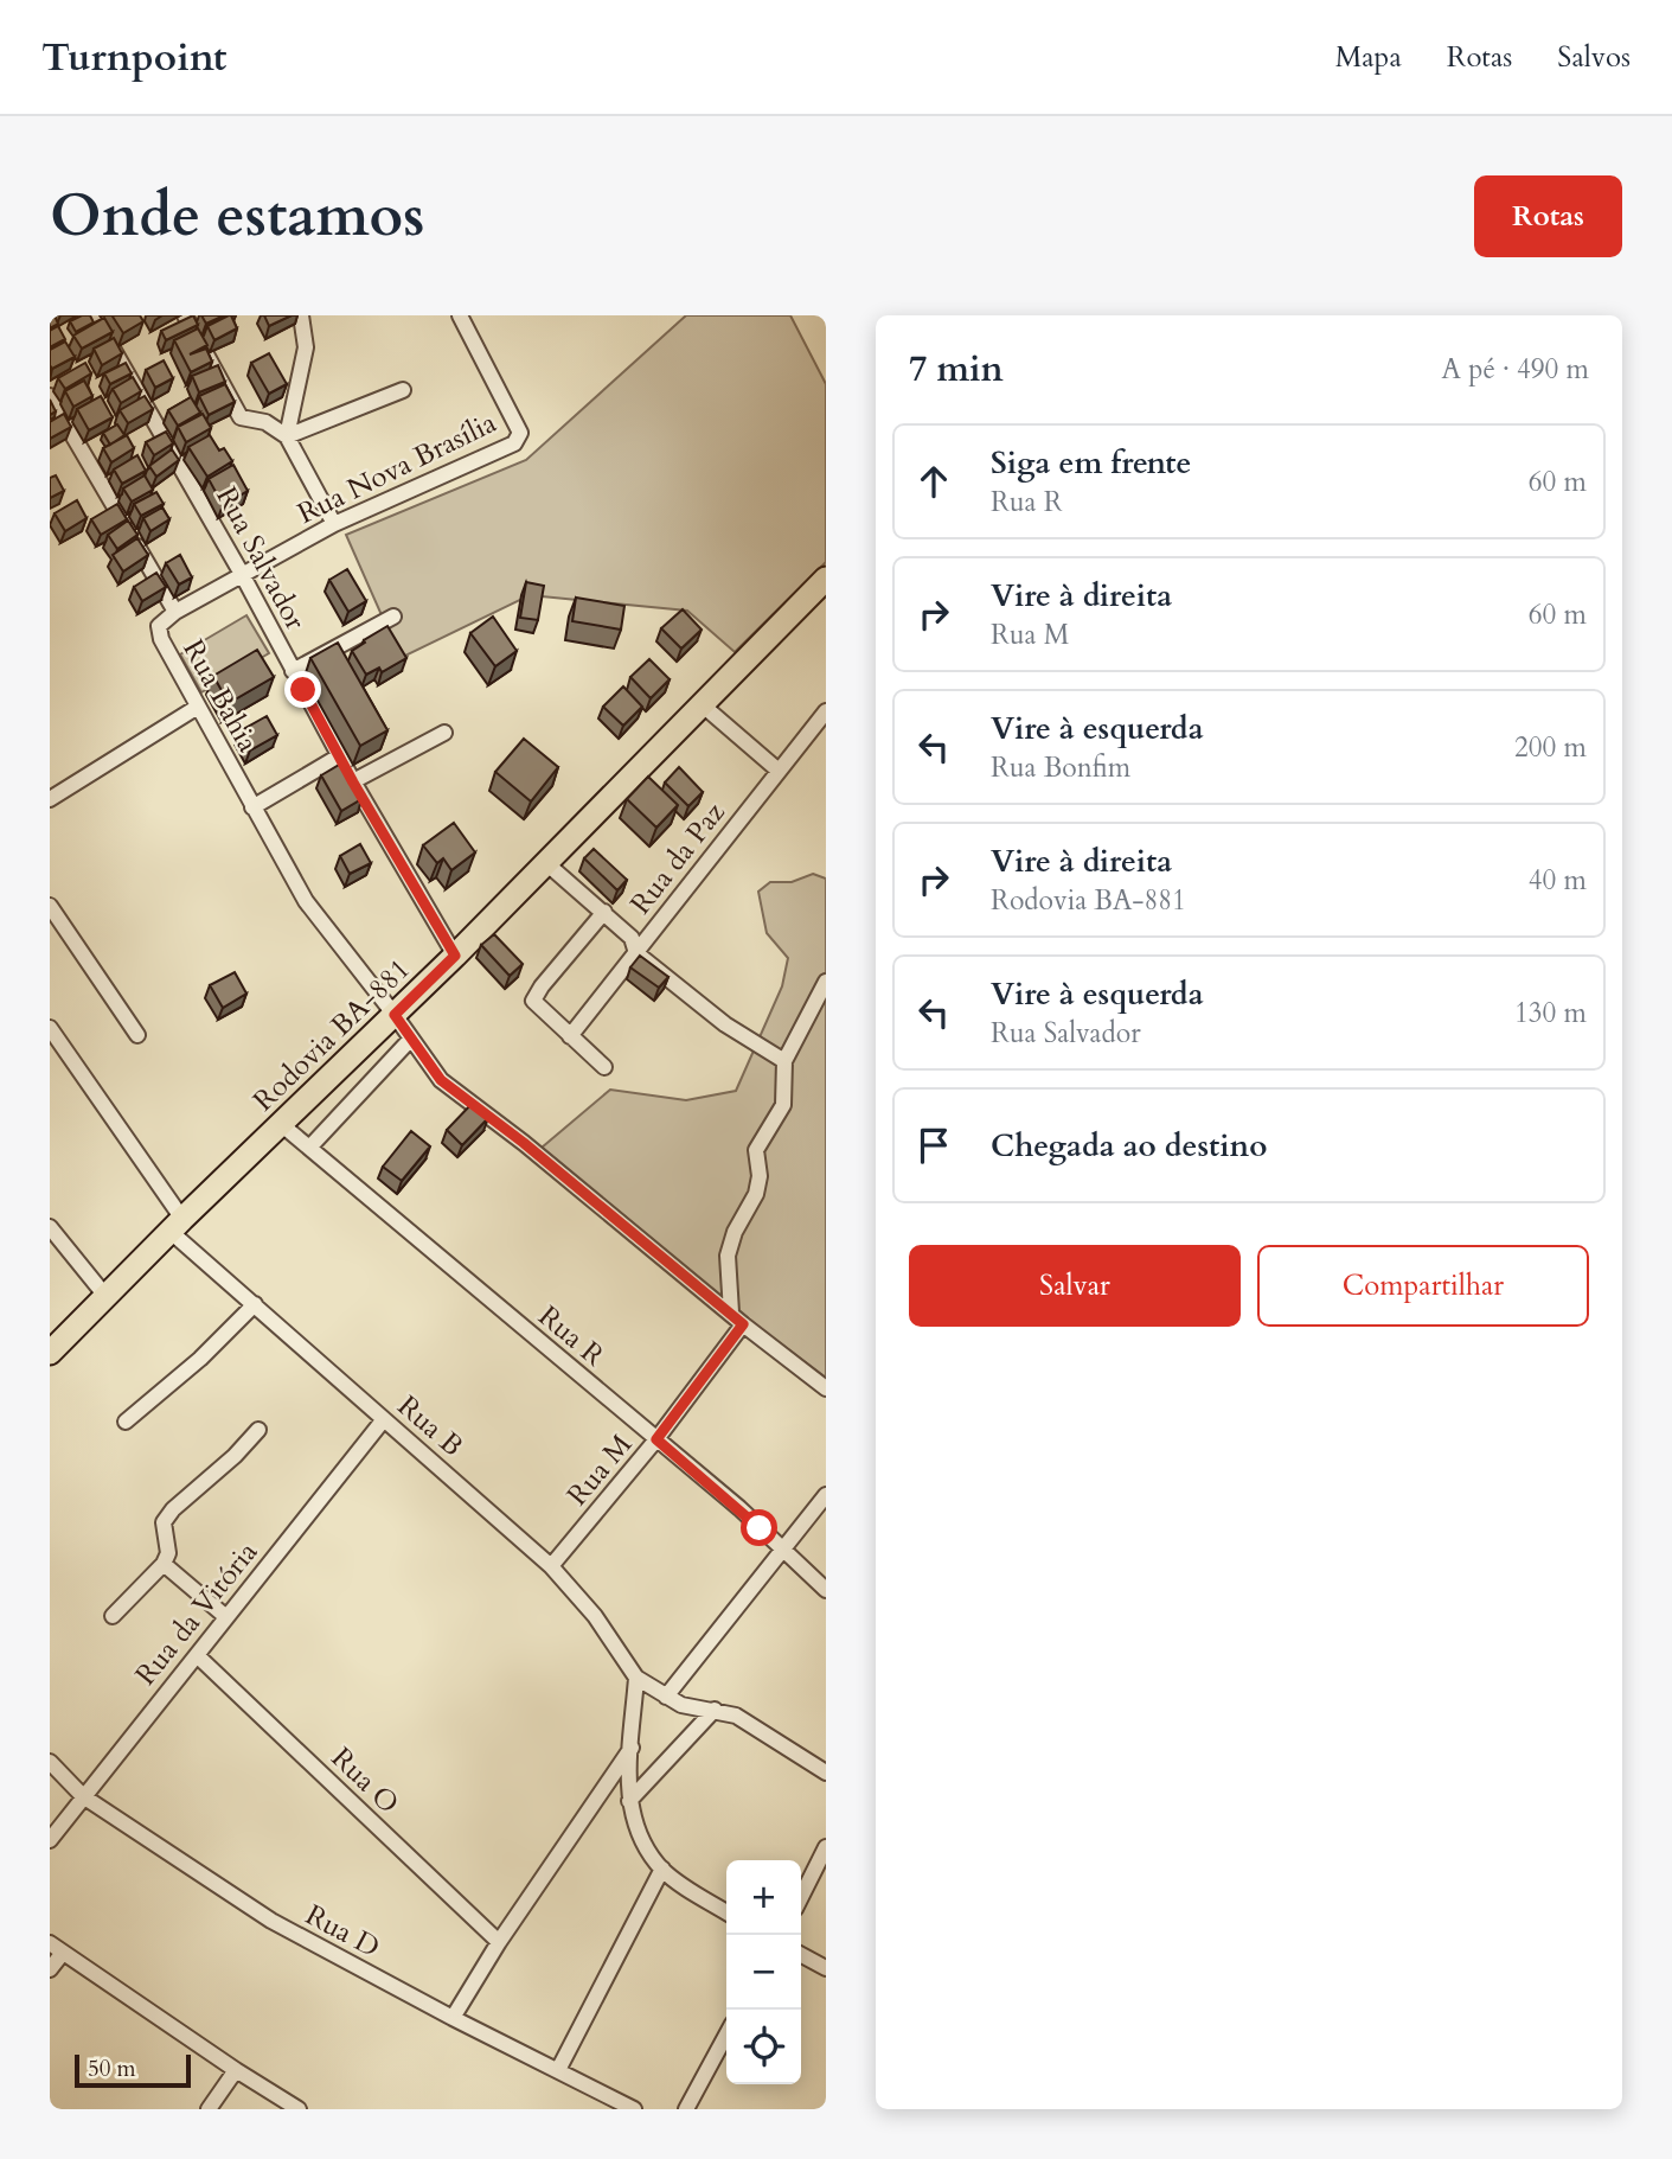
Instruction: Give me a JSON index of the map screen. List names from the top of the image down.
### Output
{
  "streets": {
    "main road": ["Rodovia BA-881"],
    "street": [
      "Rua Nova Brasília",
      "Rua Salvador",
      "Rua Bahia",
      "Rua da Paz",
      "Rua R",
      "Rua B",
      "Rua M",
      "Rua da Vitória",
      "Rua O",
      "Rua D"
    ]
  },
  "crossings": [
    ["Rua Nova Brasília", "Rua Salvador"],
    ["Rua Nova Brasília", "Rua Bahia"],
    ["Rua Salvador", "Rodovia BA-881"],
    ["Rua Bahia", "Rodovia BA-881"],
    ["Rua Bahia", "Rua M"],
    ["Rodovia BA-881", "Rua R"],
    ["Rodovia BA-881", "Rua B"],
    ["Rua R", "Rua M"],
    ["Rua B", "Rua M"],
    ["Rua B", "Rua da Vitória"],
    ["Rua da Vitória", "Rua O"],
    ["Rua da Vitória", "Rua D"]
  ],
  "scale_bar": "50 m",
  "page": {
    "header": "Turnpoint",
    "nav": ["Mapa", "Rotas", "Salvos"],
    "buttons": [
      "Rotas",
      ["Salvar", "Compartilhar"]
    ],
    "title": "Onde estamos",
    "heading": ["7 min", "A pé · 490 m"],
    "list": [
      ["Siga em frente", "Rua R", "60 m"],
      ["Vire à direita", "Rua M", "60 m"],
      ["Vire à esquerda", "Rua Bonfim", "200 m"],
      ["Vire à direita", "Rodovia BA-881", "40 m"],
      ["Vire à esquerda", "Rua Salvador", "130 m"],
      "Chegada ao destino"
    ],
    "map_buttons": ["+", "−"],
    "scale": "50 m"
  }
}
